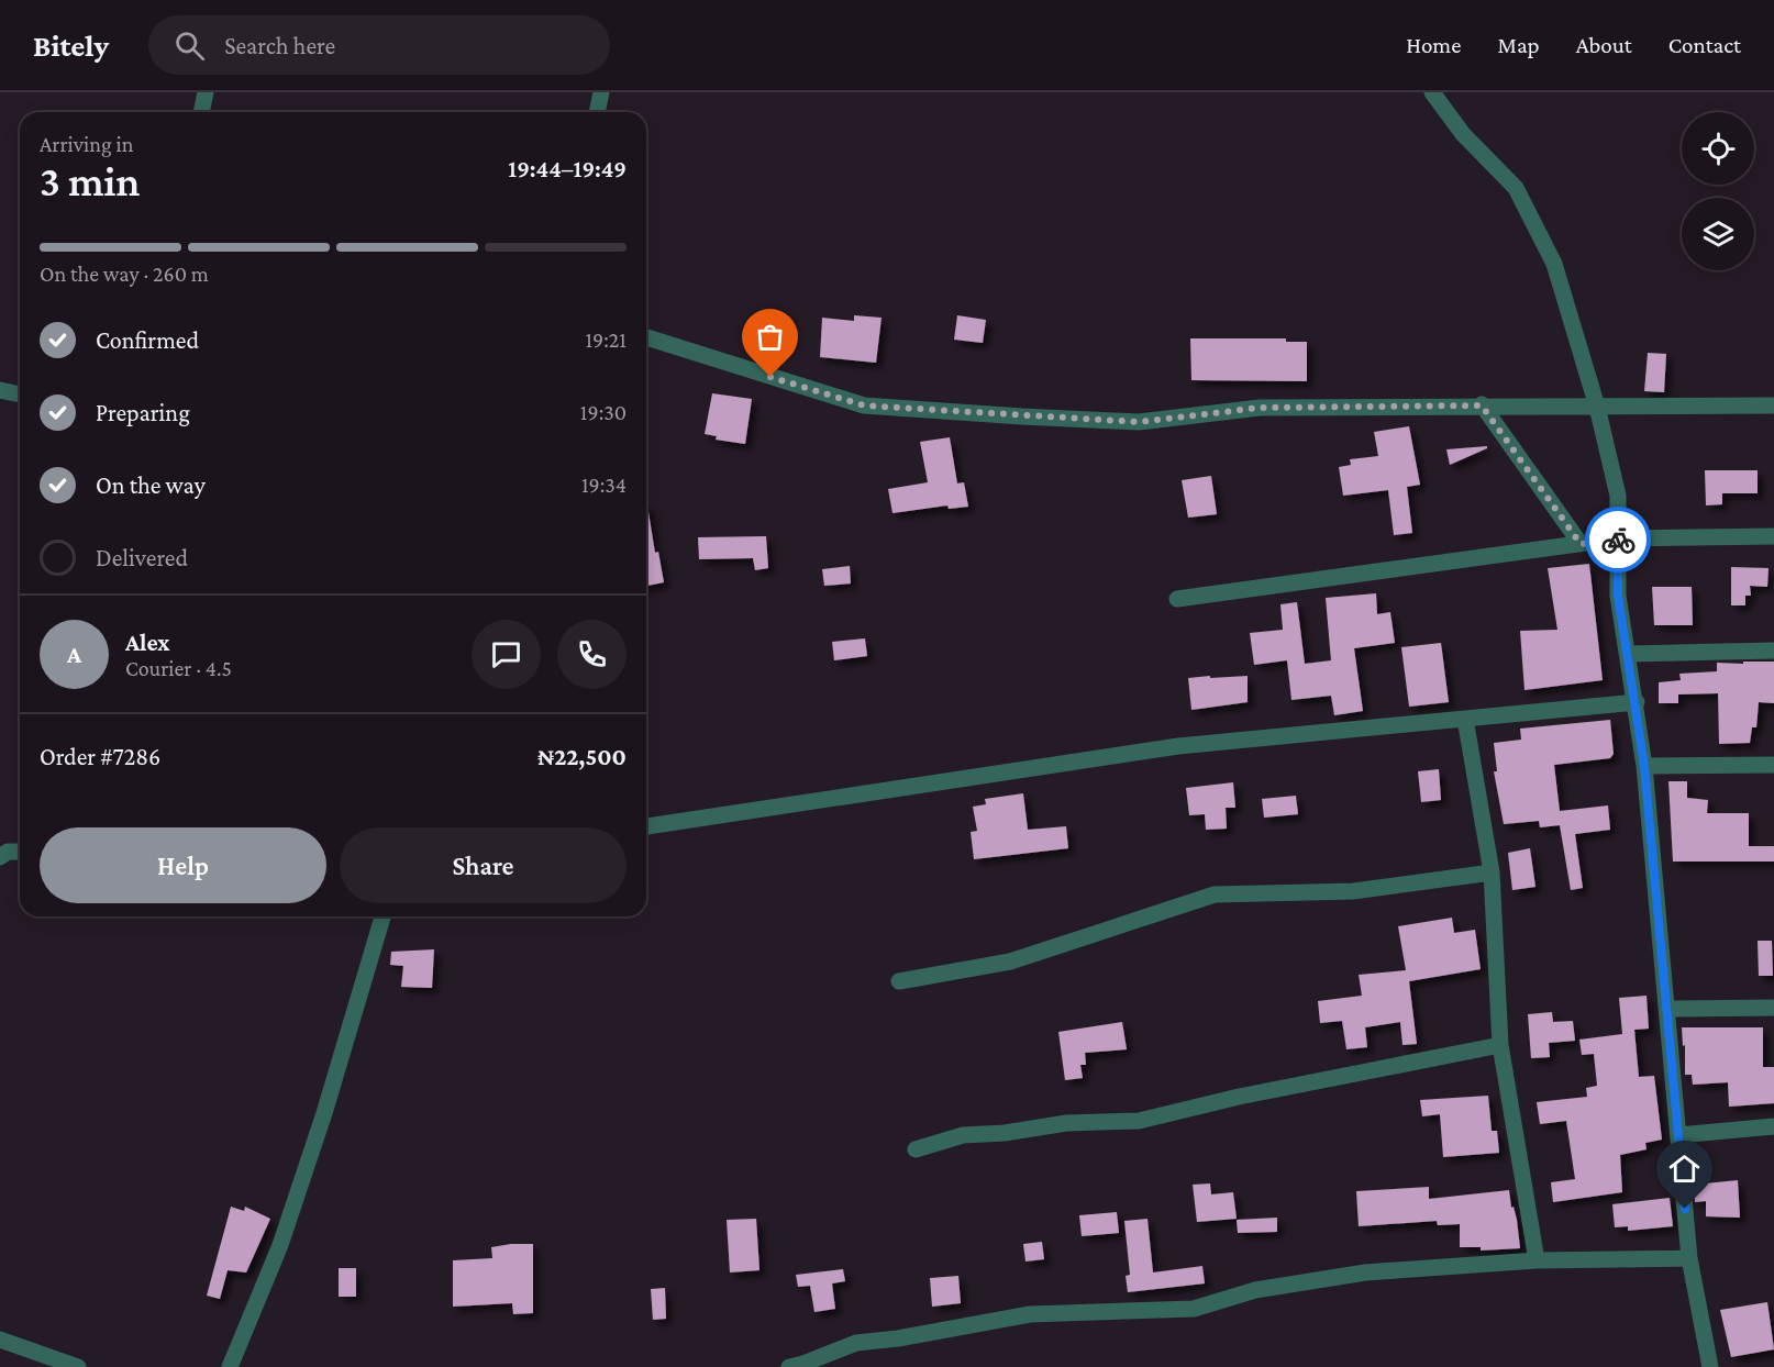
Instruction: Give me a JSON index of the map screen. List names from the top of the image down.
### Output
{
  "page": {
    "header": "Bitely",
    "search": "Search here",
    "nav": [
      "Home",
      "Map",
      "About",
      "Contact"
    ],
    "heading": ["3 min", "Arriving in", "19:44–19:49"],
    "panel": [
      "Alex",
      "Courier · 4.5",
      "Order #7286",
      "₦22,500"
    ],
    "bar": "On the way · 260 m",
    "list": [
      ["Confirmed", "19:21"],
      ["Preparing", "19:30"],
      ["On the way", "19:34"],
      "Delivered"
    ],
    "round": "A",
    "buttons": ["Help", "Share"]
  }
}
